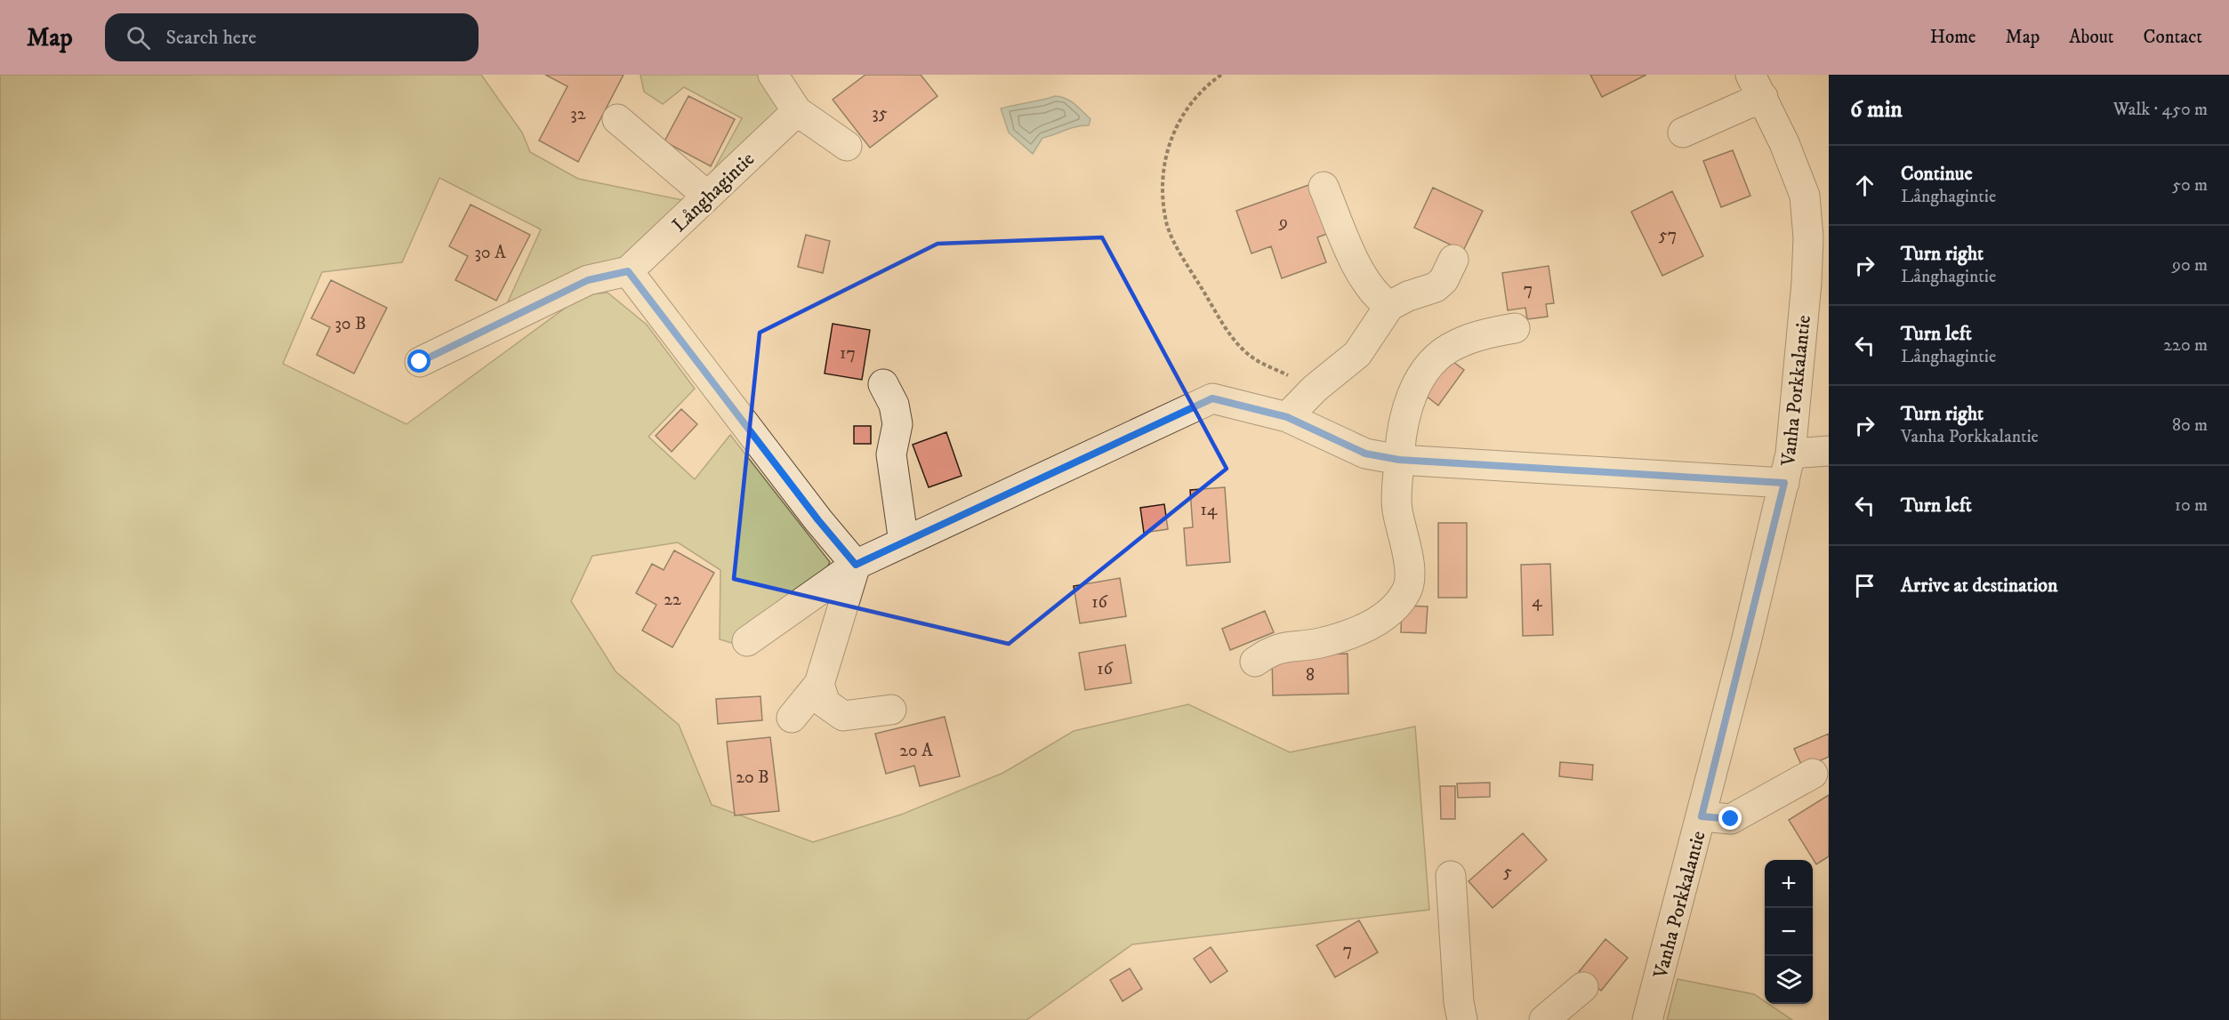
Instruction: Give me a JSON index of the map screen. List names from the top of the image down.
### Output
{
  "streets": {
    "street": ["Långhagintie", "Vanha Porkkalantie"]
  },
  "house_numbers": [
    "35",
    "32",
    "9",
    "57",
    "30 A",
    "7",
    "30 B",
    "17",
    "14",
    "22",
    "4",
    "16",
    "16",
    "8",
    "20 A",
    "20 B",
    "5",
    "7"
  ],
  "page": {
    "header": "Map",
    "search": "Search here",
    "nav": [
      "Home",
      "Map",
      "About",
      "Contact"
    ],
    "heading": ["6 min", "Walk · 450 m"],
    "list": [
      ["Continue", "Långhagintie", "50 m"],
      ["Turn right", "Långhagintie", "90 m"],
      ["Turn left", "Långhagintie", "220 m"],
      ["Turn right", "Vanha Porkkalantie", "80 m"],
      ["Turn left", "10 m"],
      "Arrive at destination"
    ],
    "map_buttons": ["+", "−"]
  }
}
